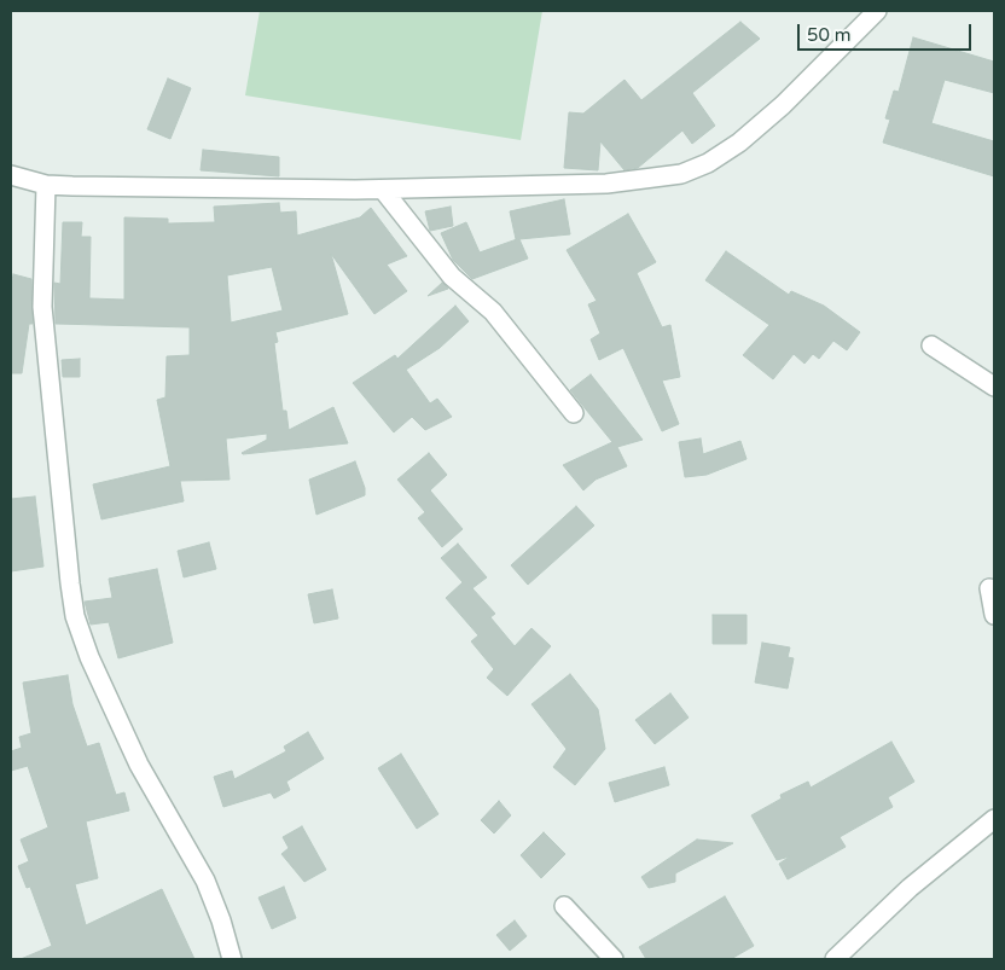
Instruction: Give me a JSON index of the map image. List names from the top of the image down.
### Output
{
  "scale_bar": "50 m"
}
